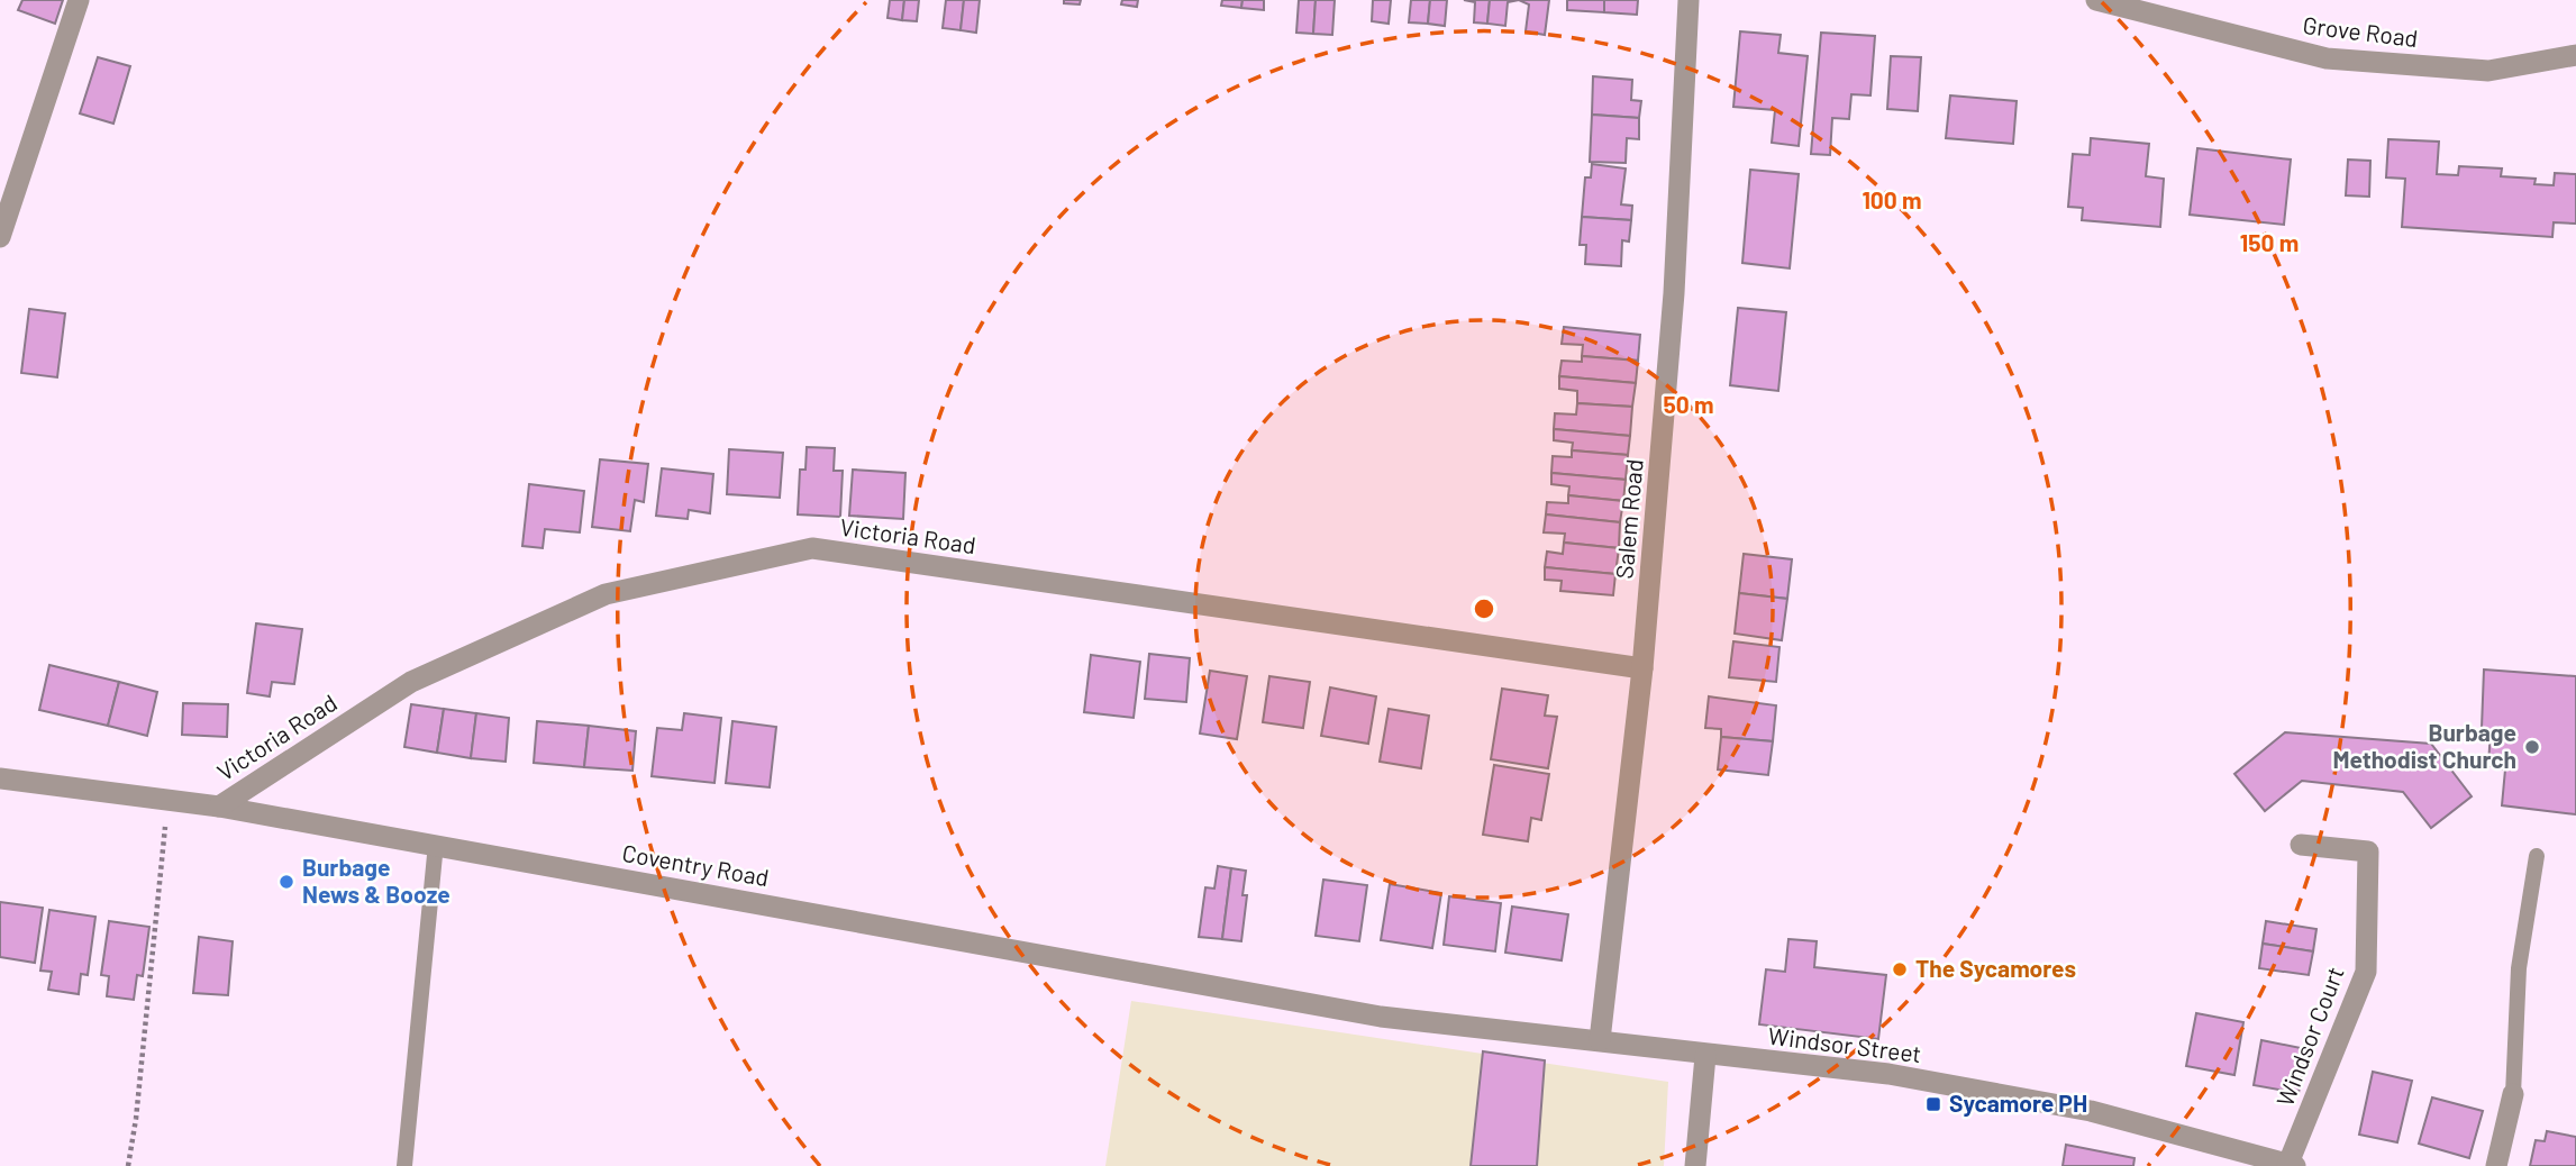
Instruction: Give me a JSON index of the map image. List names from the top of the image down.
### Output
{
  "streets": {
    "street": [
      "Grove Road",
      "Salem Road",
      "Victoria Road",
      "Coventry Road",
      "Windsor Court",
      "Windsor Street"
    ]
  },
  "crossings": [
    ["Salem Road", "Victoria Road"],
    ["Salem Road", "Windsor Street"],
    ["Victoria Road", "Coventry Road"],
    ["Coventry Road", "Windsor Street"],
    ["Windsor Court", "Windsor Street"]
  ],
  "places": {
    "other": ["Burbage Methodist Church", "Burbage News & Booze", "The Sycamores"],
    "transit": ["Sycamore PH"]
  },
  "rings": ["100 m", "150 m", "50 m"]
}
